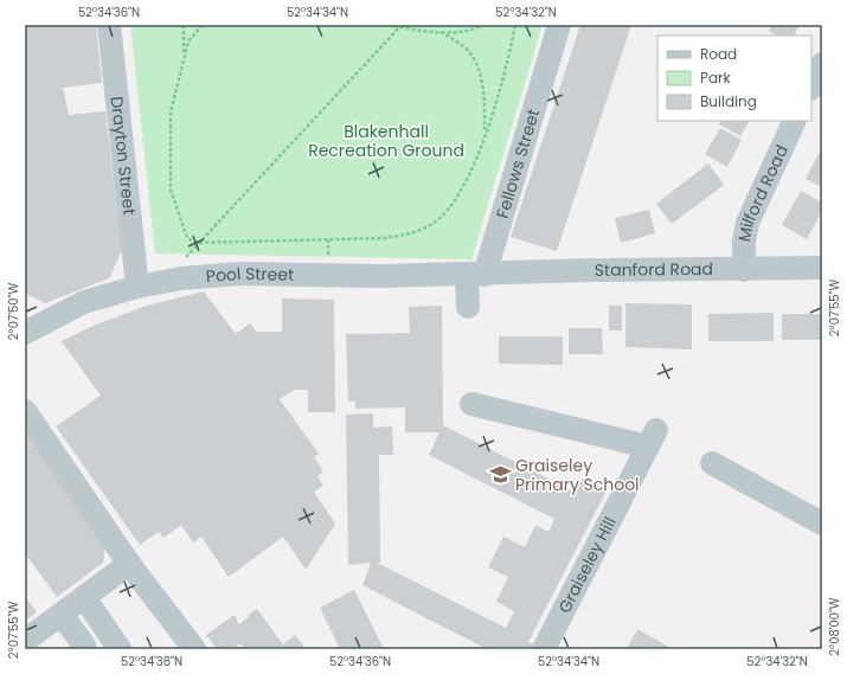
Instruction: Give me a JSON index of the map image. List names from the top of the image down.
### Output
{
  "streets": {
    "street": [
      "Drayton Street",
      "Fellows Street",
      "Milford Road",
      "Stanford Road",
      "Pool Street",
      "Graiseley Hill"
    ]
  },
  "crossings": [
    ["Drayton Street", "Pool Street"],
    ["Fellows Street", "Stanford Road"],
    ["Fellows Street", "Pool Street"],
    ["Milford Road", "Stanford Road"],
    ["Stanford Road", "Pool Street"]
  ],
  "parks": ["Blakenhall Recreation Ground"],
  "places": {
    "school or university": ["Graiseley Primary School"]
  },
  "legend": ["Road", "Park", "Building"],
  "coordinates": [
    "52°34'36\"N",
    "52°34'34\"N",
    "52°34'32\"N",
    "2°07'55\"W",
    "2°07'50\"W",
    "2°08'00\"W",
    "52°34'38\"N"
  ]
}
